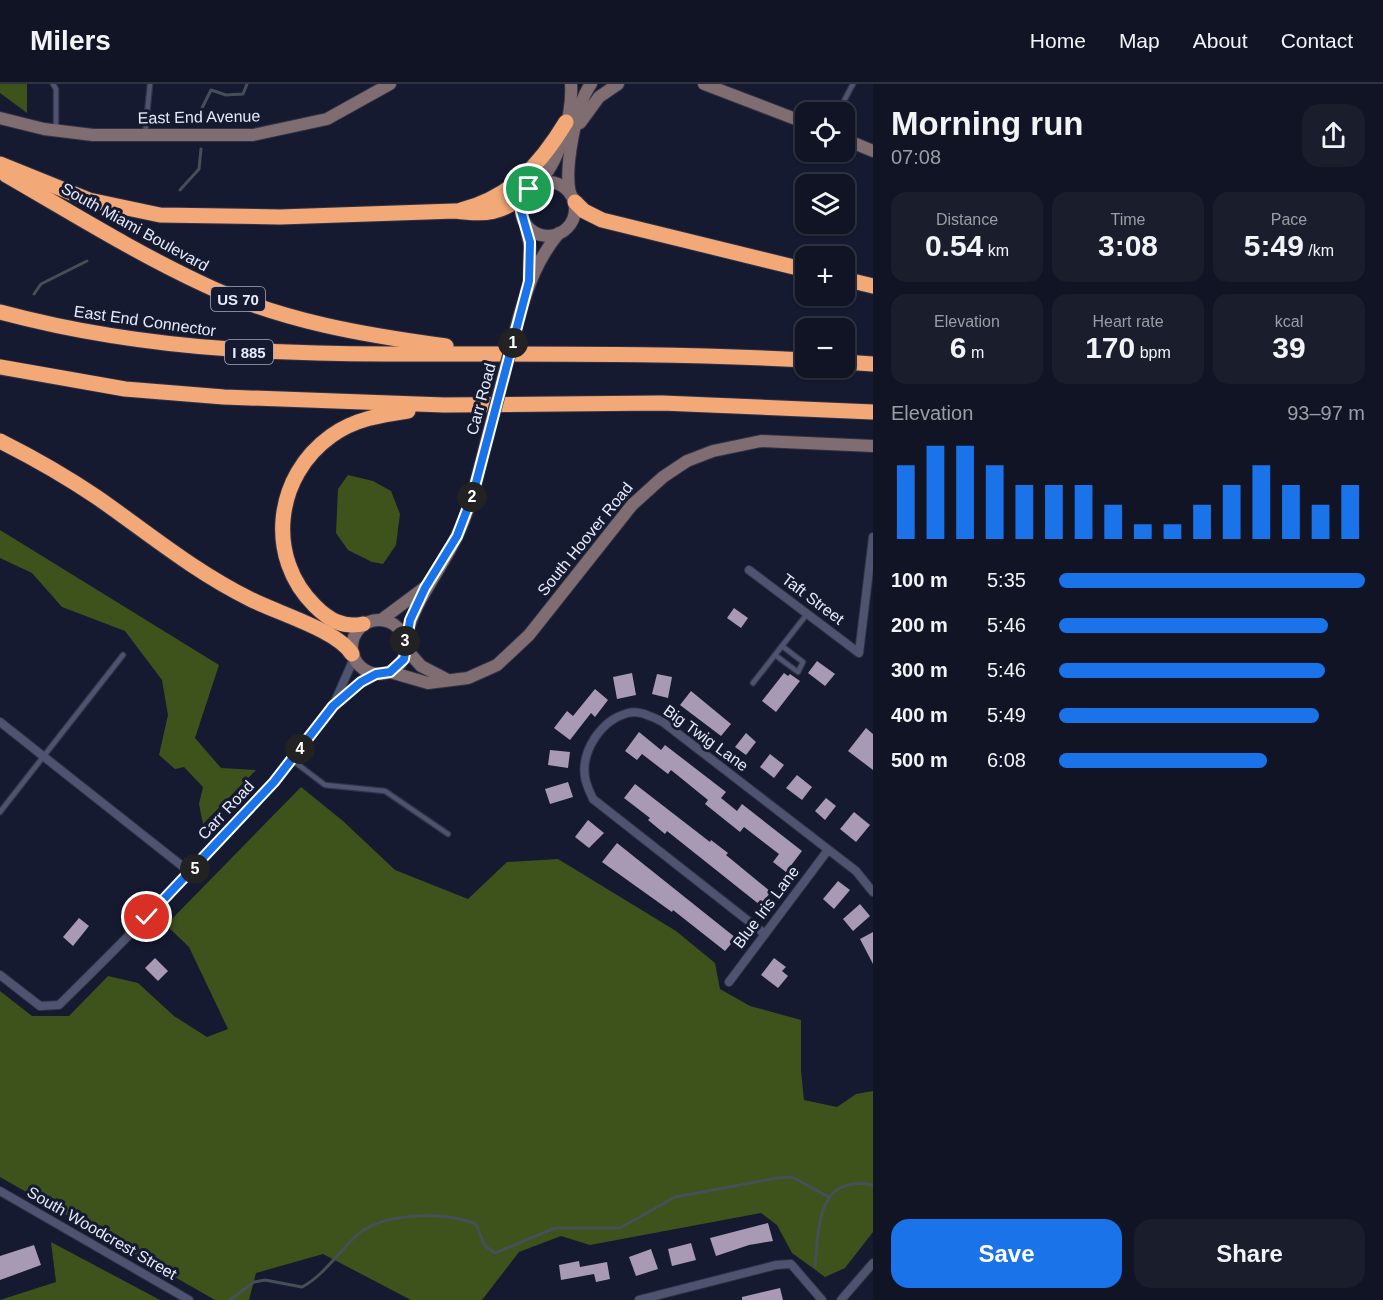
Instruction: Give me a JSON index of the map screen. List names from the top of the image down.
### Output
{
  "streets": {
    "highway": [
      "South Miami Boulevard",
      "US 70",
      "East End Connector",
      "I 885"
    ],
    "street": [
      "East End Avenue",
      "Carr Road",
      "South Hoover Road",
      "Taft Street",
      "Big Twig Lane",
      "Blue Iris Lane",
      "South Woodcrest Street"
    ]
  },
  "crossings": [
    ["South Miami Boulevard", "East End Connector"],
    ["South Miami Boulevard", "I 885"],
    ["East End Connector", "I 885"],
    ["Carr Road", "South Hoover Road"],
    ["Big Twig Lane", "Blue Iris Lane"]
  ],
  "page": {
    "header": "Milers",
    "nav": [
      "Home",
      "Map",
      "About",
      "Contact"
    ],
    "heading": ["Morning run", "07:08"],
    "map_buttons": ["+", "−"],
    "stats": [
      ["Distance", "0.54 km"],
      ["Time", "3:08"],
      ["Pace", "5:49 /km"],
      ["Elevation", "6 m"],
      ["Heart rate", "170 bpm"],
      ["kcal", "39"]
    ],
    "pins": [
      "1",
      "2",
      "3",
      "4",
      "5"
    ],
    "chart": ["Elevation", "93–97 m"],
    "list": [
      {
        "name": "100 m",
        "note": "5:35"
      },
      {
        "name": "200 m",
        "note": "5:46"
      },
      {
        "name": "300 m",
        "note": "5:46"
      },
      {
        "name": "400 m",
        "note": "5:49"
      },
      {
        "name": "500 m",
        "note": "6:08"
      }
    ],
    "buttons": ["Save", "Share"]
  }
}
